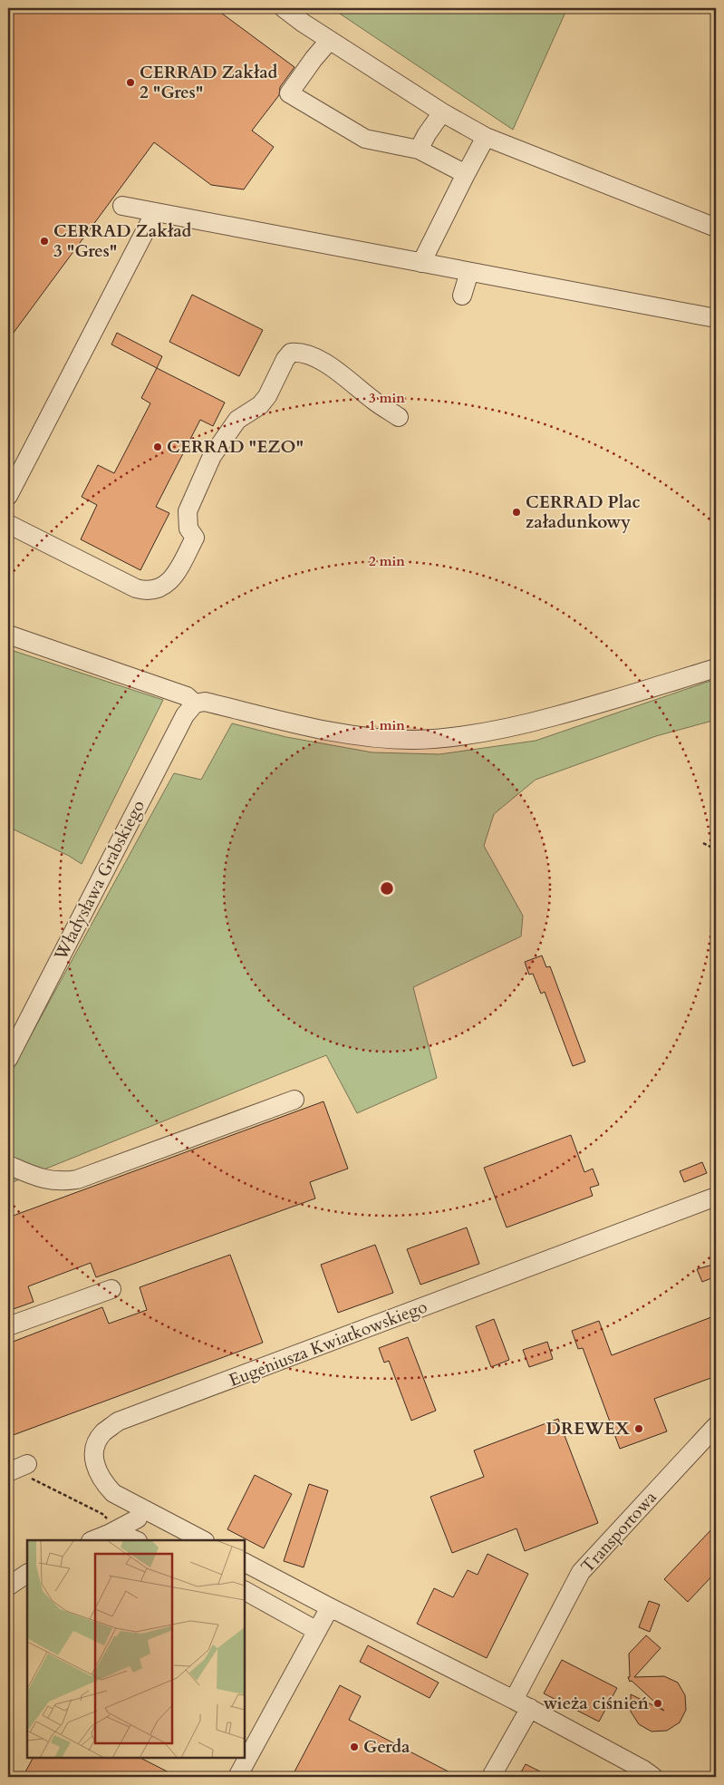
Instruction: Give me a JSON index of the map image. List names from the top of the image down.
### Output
{
  "streets": {
    "street": ["Władysława Grabskiego", "Eugeniusza Kwiatkowskiego", "Transportowa"]
  },
  "places": [
    "CERRAD Zakład 2 \"Gres\"",
    "CERRAD Zakład 3 \"Gres\"",
    "CERRAD \"EZO\"",
    "CERRAD Plac załadunkowy",
    "DREWEX",
    "wieża ciśnień",
    "Gerda"
  ],
  "rings": ["3 min", "2 min", "1 min"]
}
